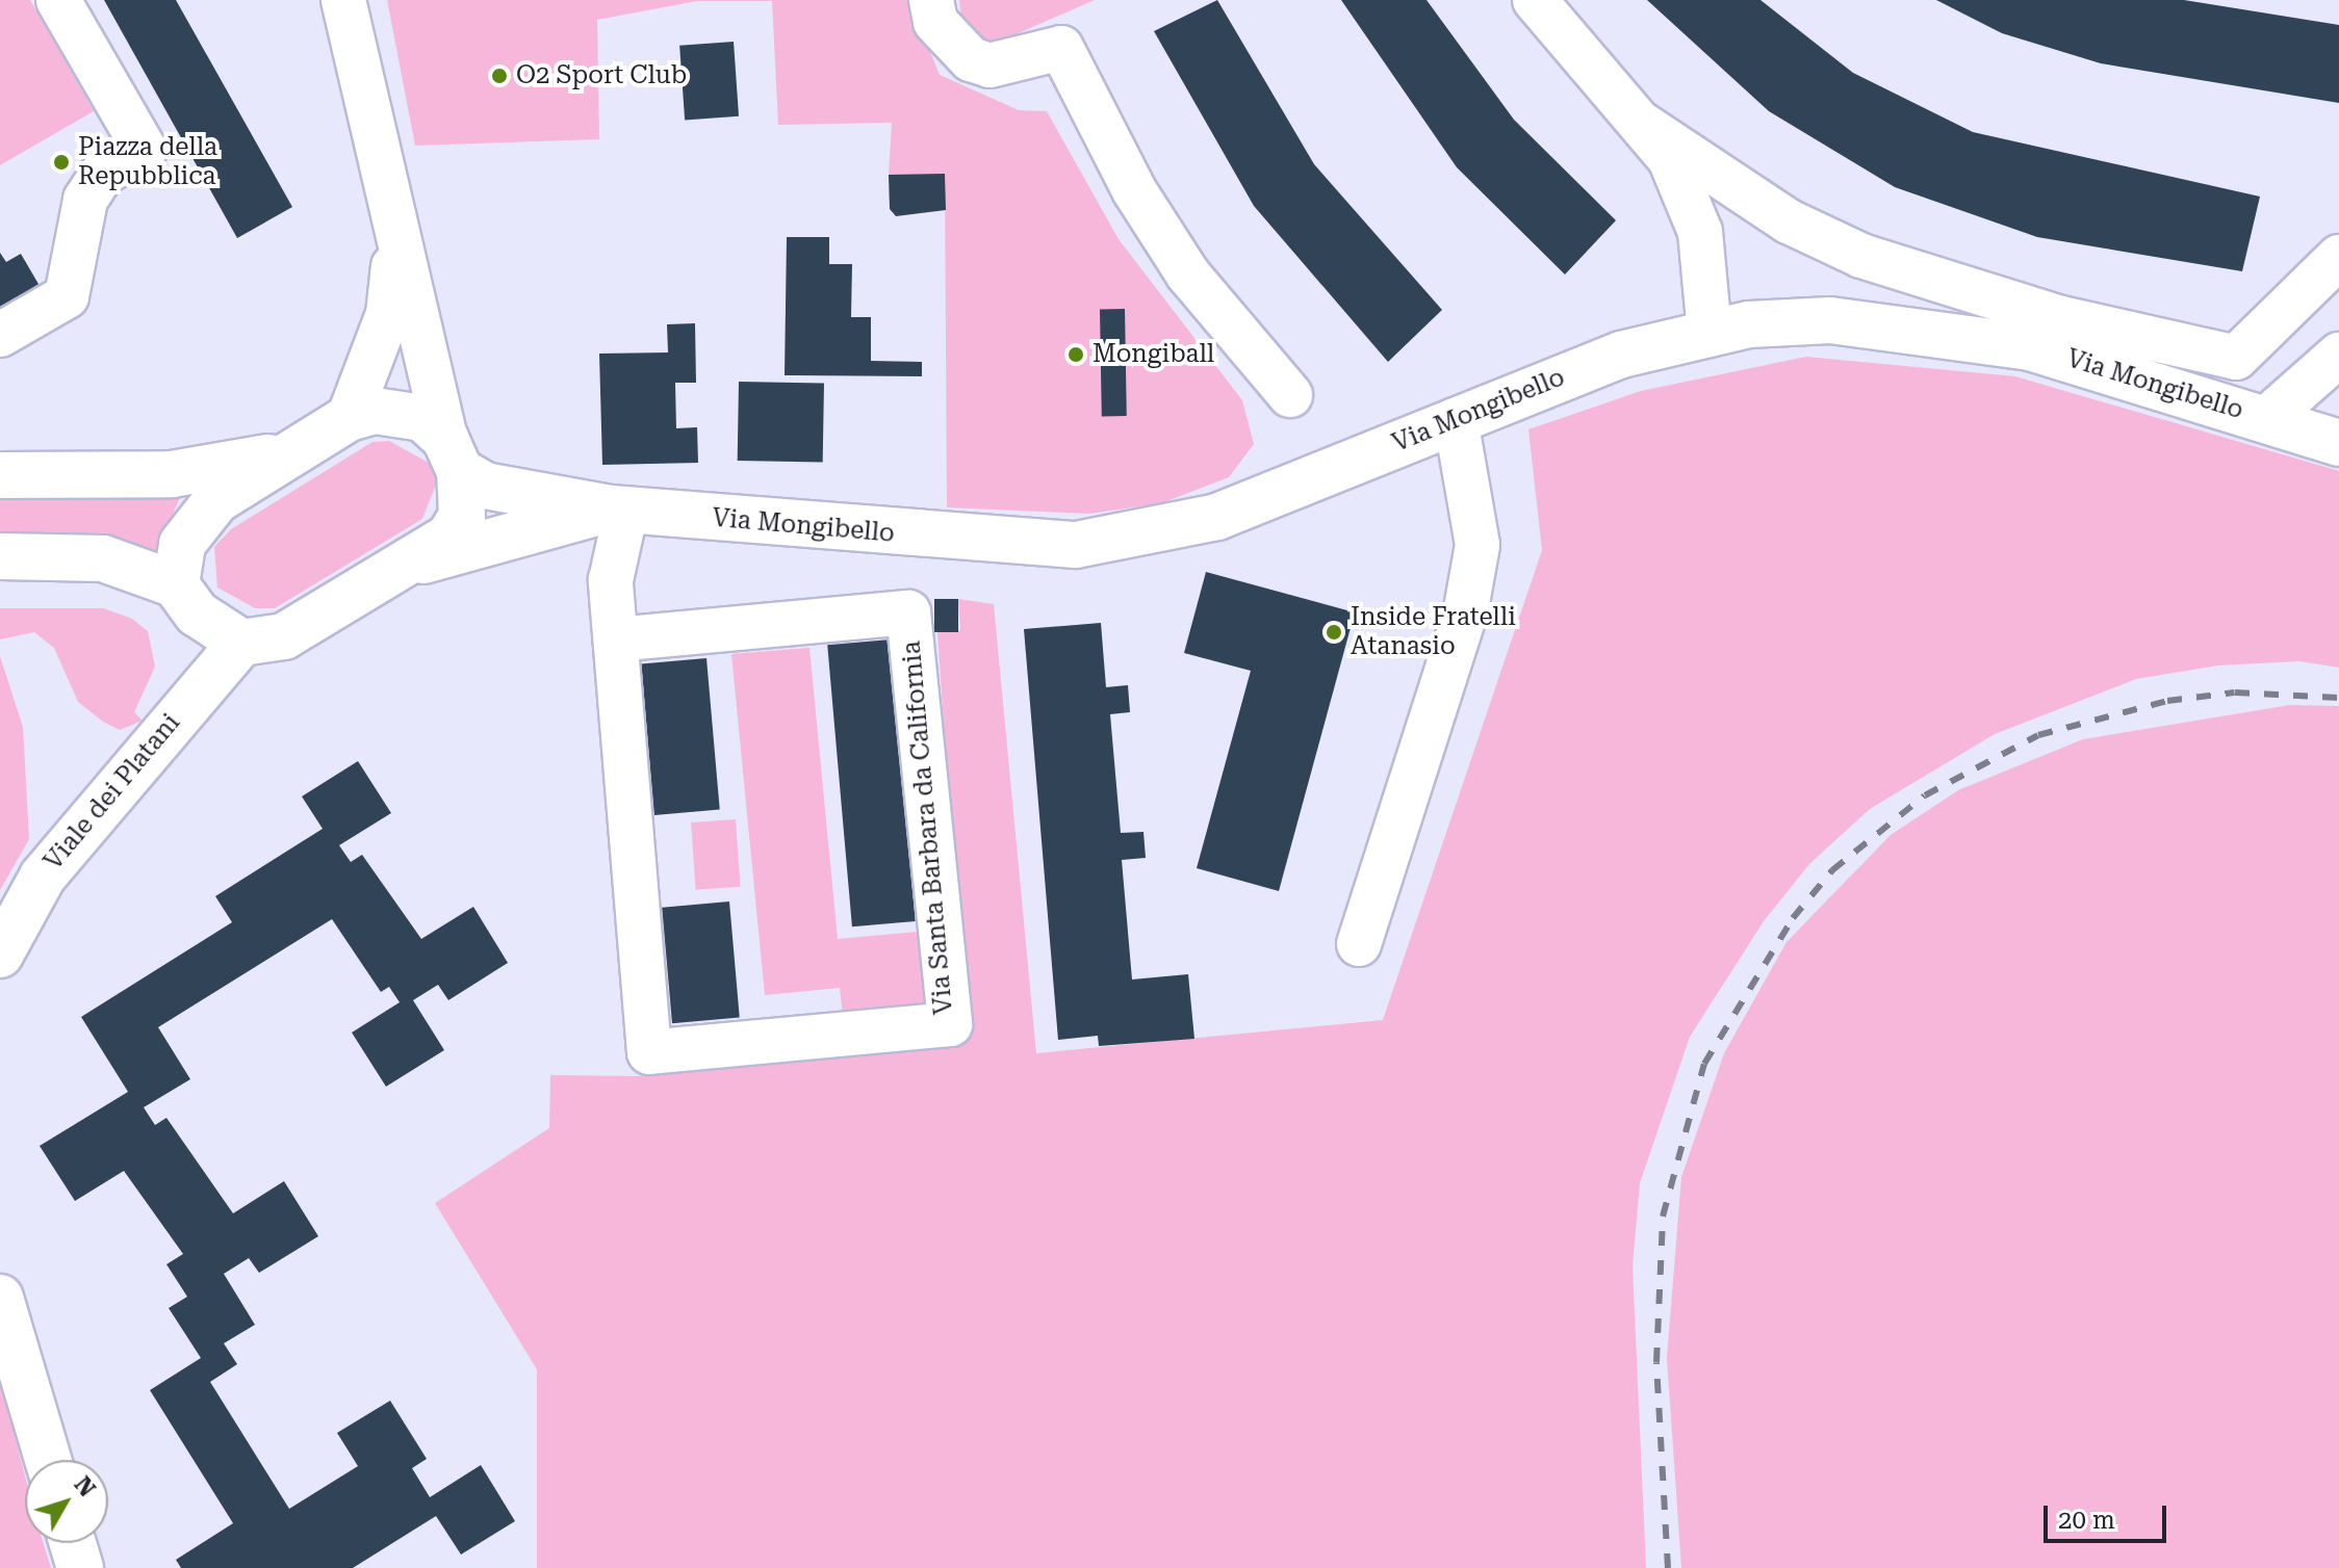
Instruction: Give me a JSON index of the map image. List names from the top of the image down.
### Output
{
  "streets": {
    "street": ["Via Mongibello", "Viale dei Platani", "Via Santa Barbara da California"]
  },
  "crossings": [
    ["Via Mongibello", "Via Santa Barbara da California"]
  ],
  "places": [
    "O2 Sport Club",
    "Piazza della Repubblica",
    "Mongiball",
    "Inside Fratelli Atanasio"
  ],
  "scale_bar": "20 m",
  "north": "top right"
}
